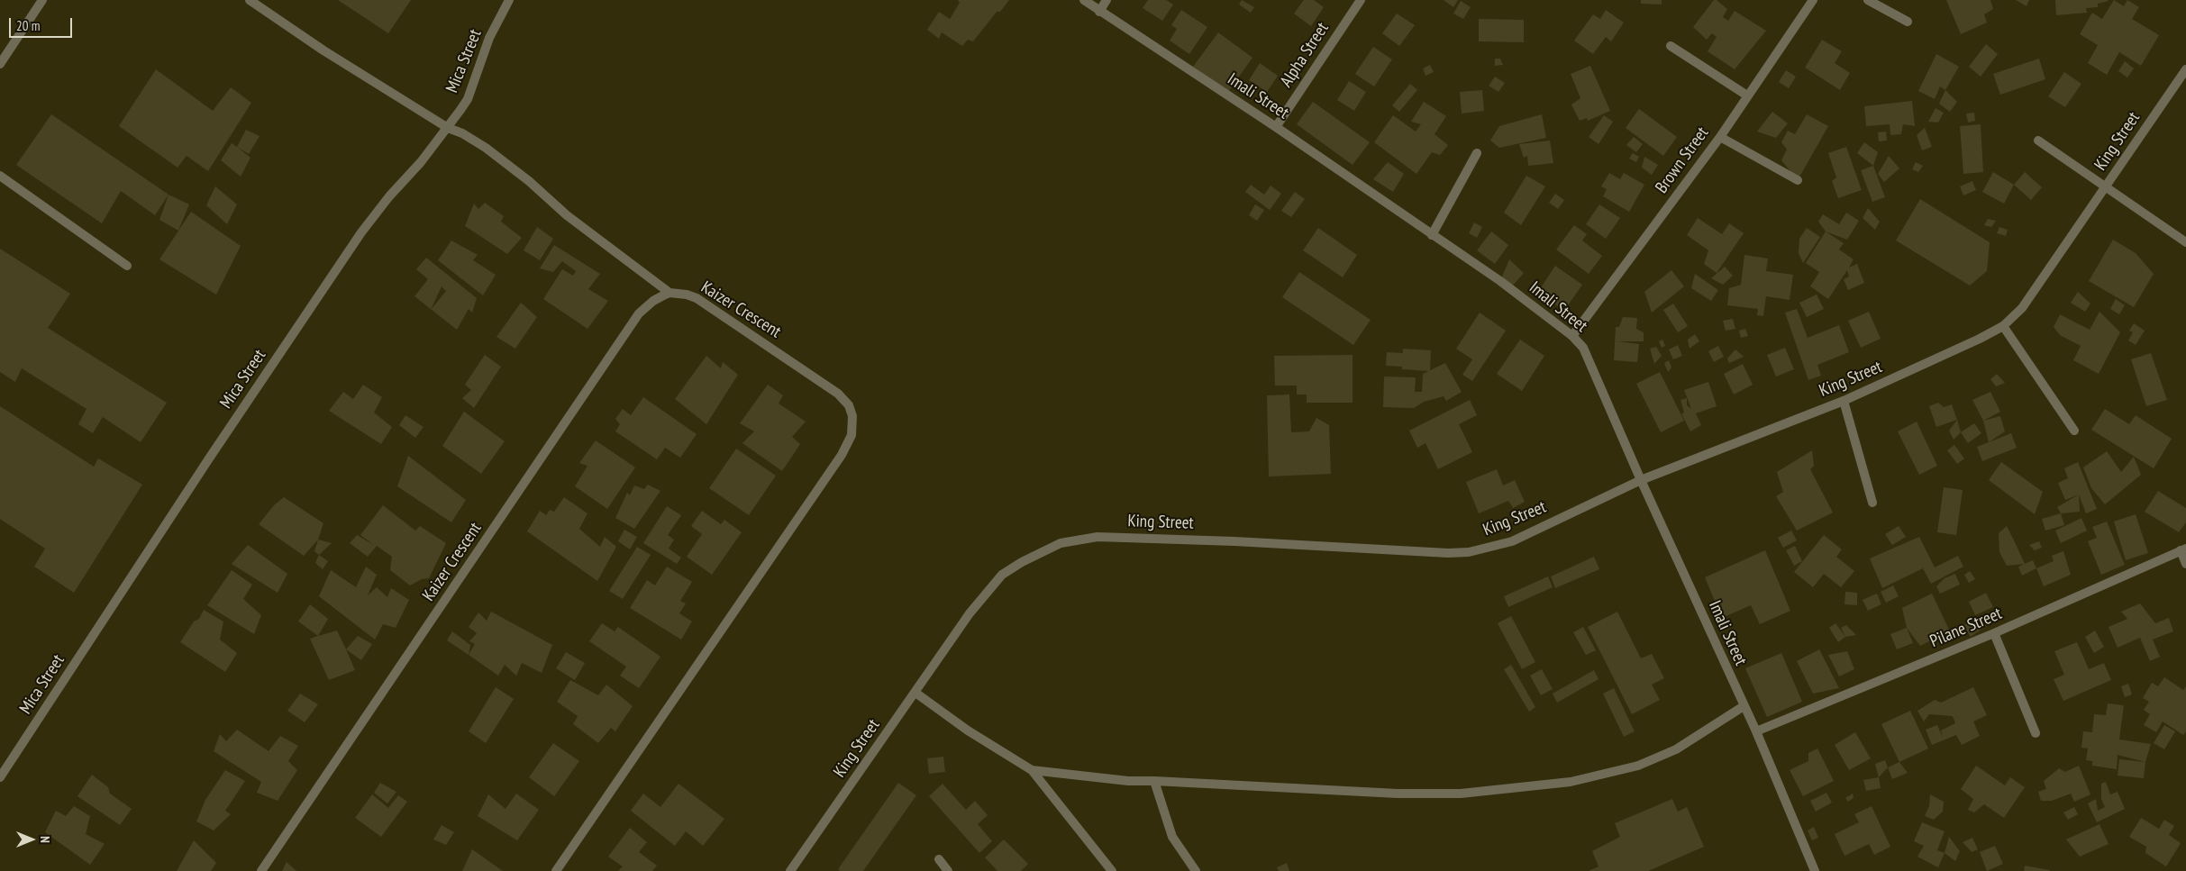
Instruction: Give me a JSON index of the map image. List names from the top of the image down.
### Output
{
  "streets": {
    "street": [
      "Alpha Street",
      "Mica Street",
      "Imali Street",
      "King Street",
      "Brown Street",
      "Kaizer Crescent",
      "Pilane Street"
    ]
  },
  "crossings": [
    ["Alpha Street", "Imali Street"],
    ["Imali Street", "King Street"],
    ["Imali Street", "Brown Street"],
    ["Imali Street", "Pilane Street"]
  ],
  "scale_bar": "20 m",
  "north": "right"
}
